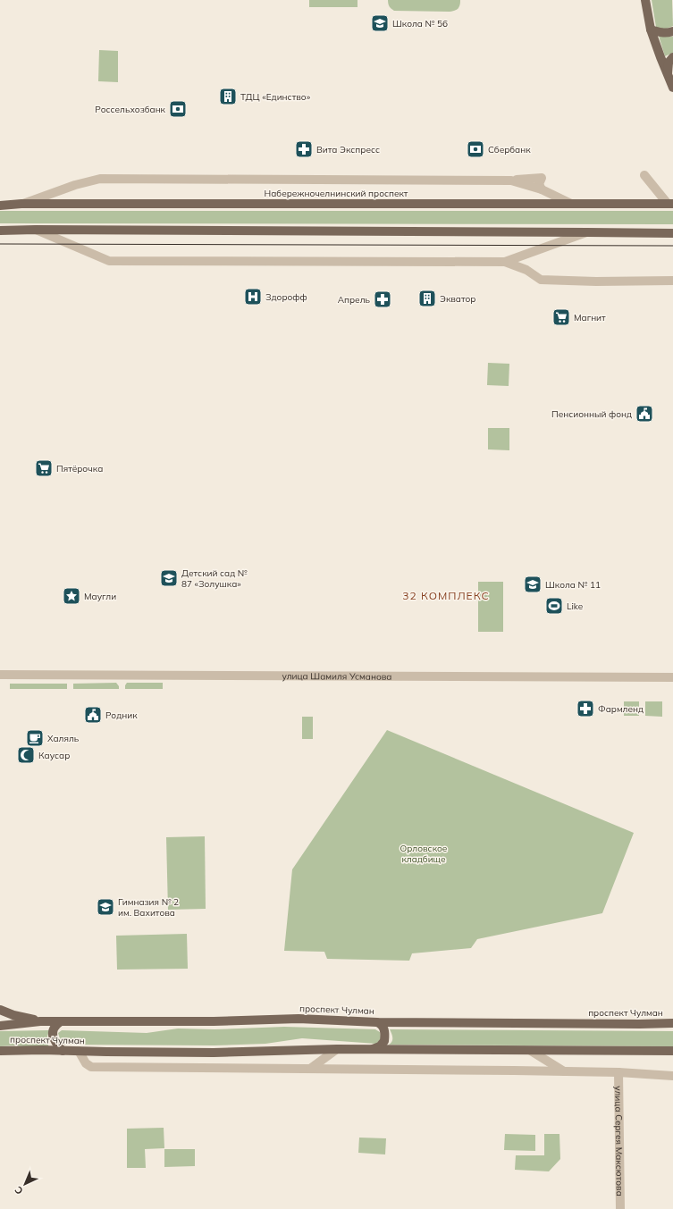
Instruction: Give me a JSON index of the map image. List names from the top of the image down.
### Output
{
  "streets": {
    "main road": ["Набережночелнинский проспект", "проспект Чулман"],
    "street": ["улица Шамиля Усманова", "улица Сергея Максютова"]
  },
  "districts": ["32 КОМПЛЕКС"],
  "parks": ["Орловское кладбище"],
  "places": {
    "school or university": [
      "Школа № 56",
      "Детский сад № 87 «Золушка»",
      "Школа № 11",
      "Гимназия № 2 им. Вахитова"
    ],
    "building": ["ТДЦ «Единство»", "Экватор"],
    "bank": ["Россельхозбанк", "Сбербанк"],
    "pharmacy": ["Вита Экспресс", "Апрель", "Фармленд"],
    "hospital": ["Здорофф"],
    "supermarket": ["Магнит", "Пятёрочка"],
    "public building": ["Пенсионный фонд", "Родник"],
    "place": ["Маугли"],
    "sports": ["Like"],
    "cafe": ["Халяль"],
    "mosque": ["Каусар"]
  },
  "north": "bottom left"
}
